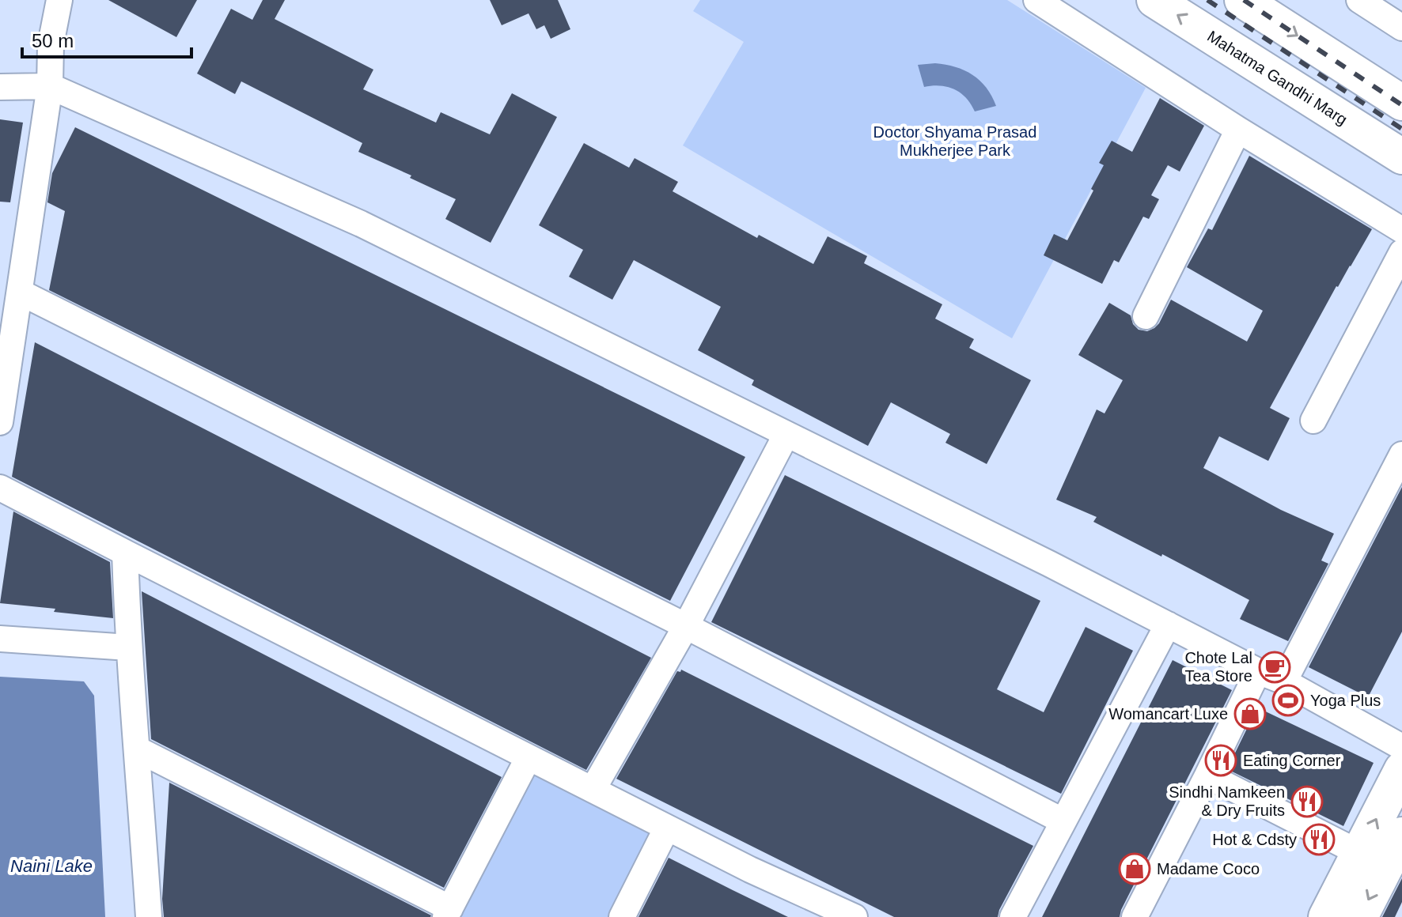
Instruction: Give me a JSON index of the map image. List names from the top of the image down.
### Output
{
  "streets": {
    "main road": ["Mahatma Gandhi Marg"]
  },
  "water": ["Naini Lake"],
  "parks": ["Doctor Shyama Prasad Mukherjee Park"],
  "places": {
    "cafe": ["Chote Lal Tea Store"],
    "sports": ["Yoga Plus"],
    "shop": ["Womancart Luxe", "Madame Coco"],
    "restaurant": ["Eating Corner", "Sindhi Namkeen & Dry Fruits", "Hot & Cdsty"]
  },
  "scale_bar": "50 m"
}
